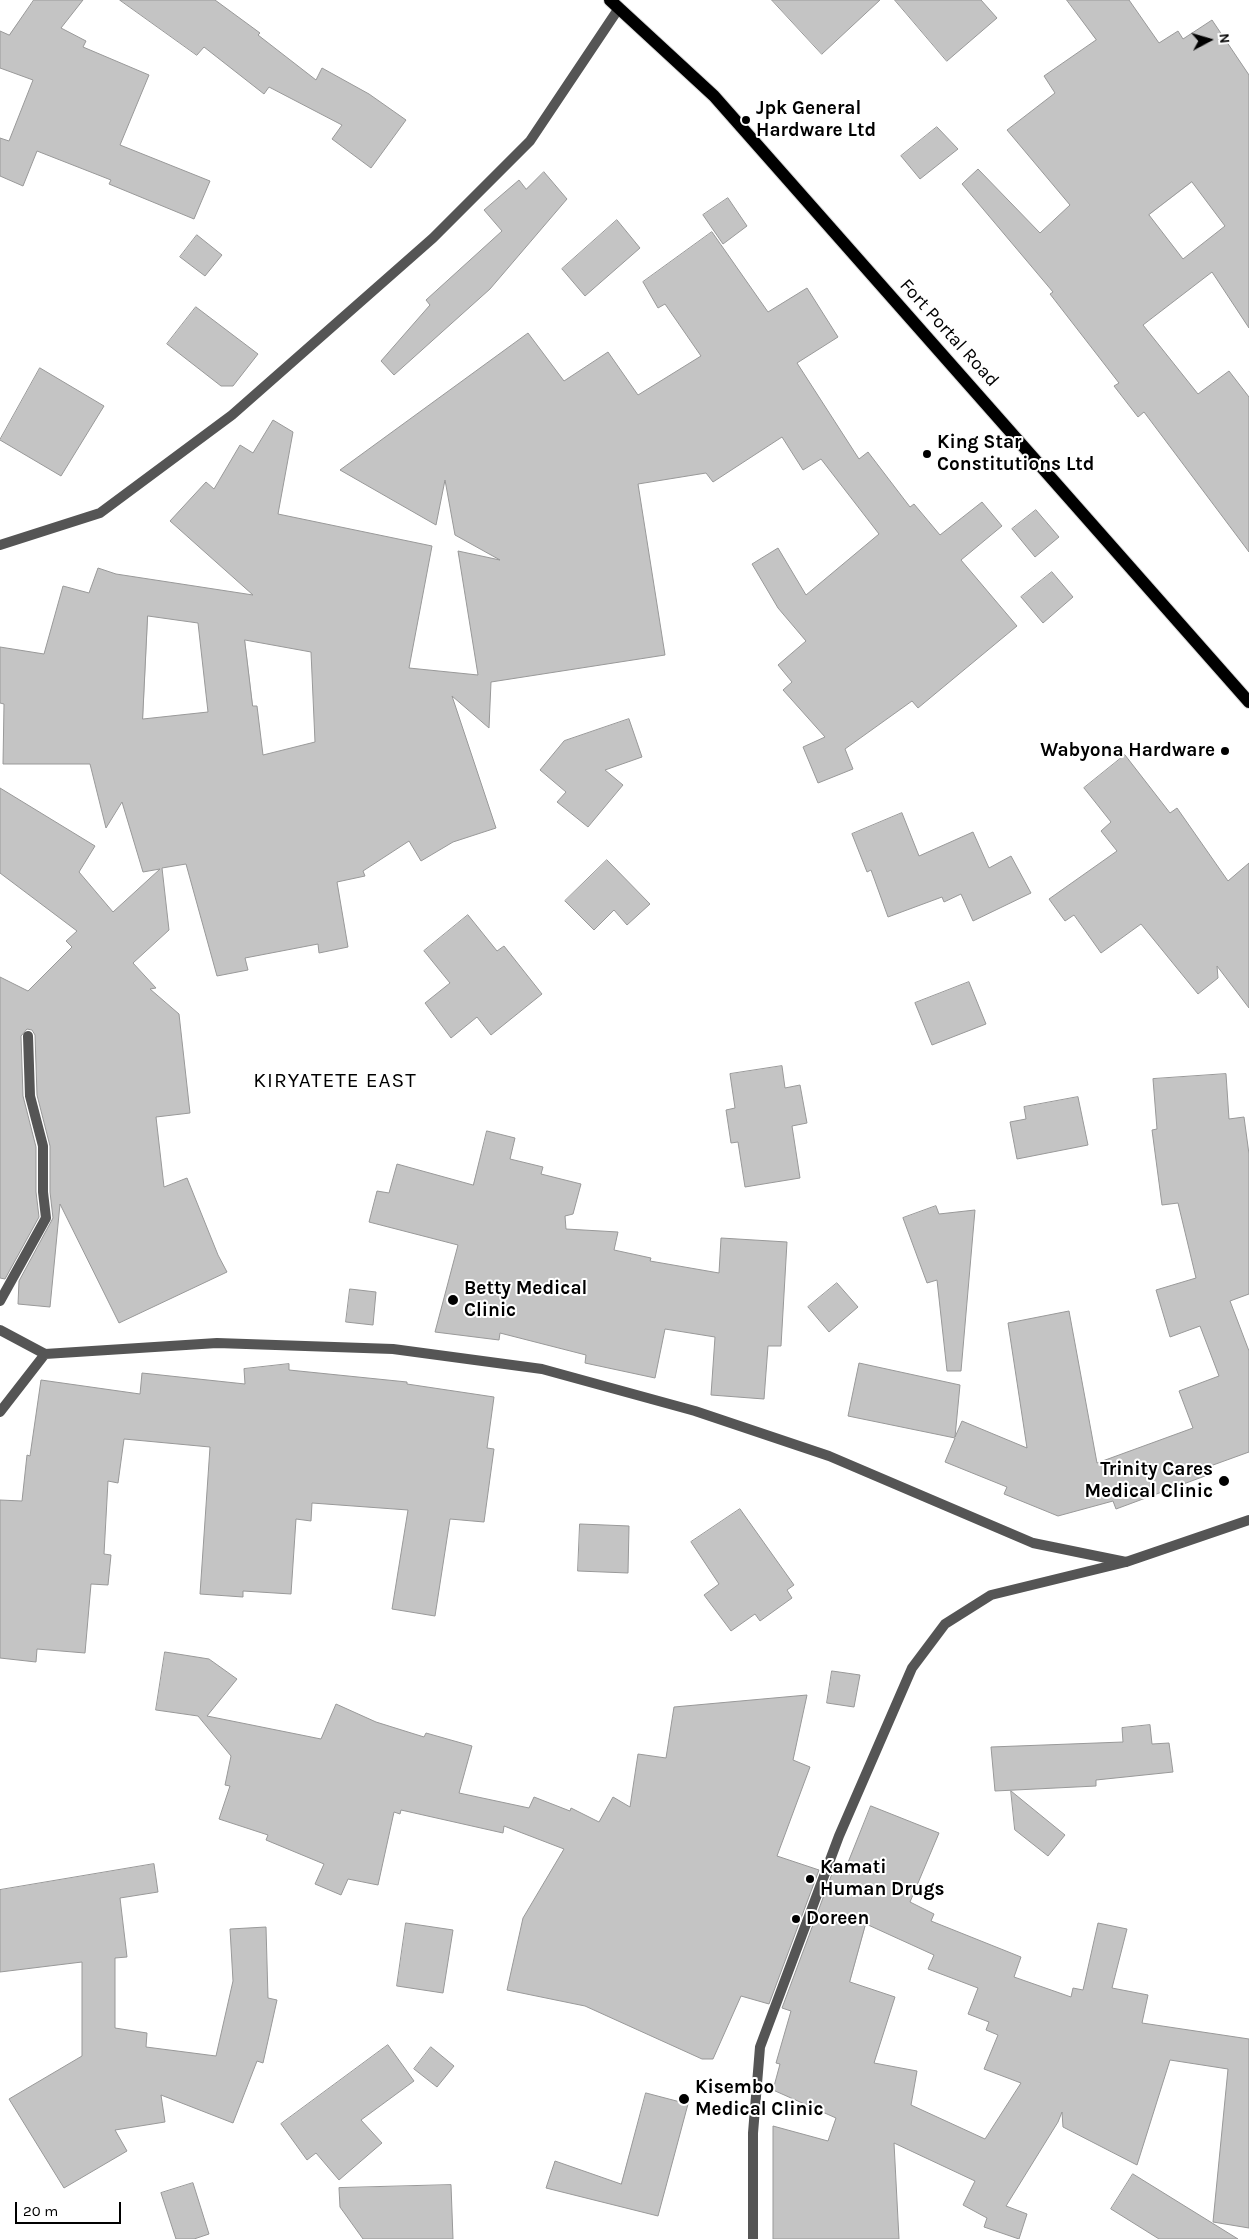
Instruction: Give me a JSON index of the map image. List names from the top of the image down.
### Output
{
  "streets": {
    "main road": ["Fort Portal Road"]
  },
  "districts": ["KIRYATETE EAST"],
  "places": [
    "Jpk General Hardware Ltd",
    "King Star Constitutions Ltd",
    "Wabyona Hardware",
    "Betty Medical Clinic",
    "Trinity Cares Medical Clinic",
    "Kamati Human Drugs",
    "Doreen",
    "Kisembo Medical Clinic"
  ],
  "scale_bar": "20 m",
  "north": "right"
}
